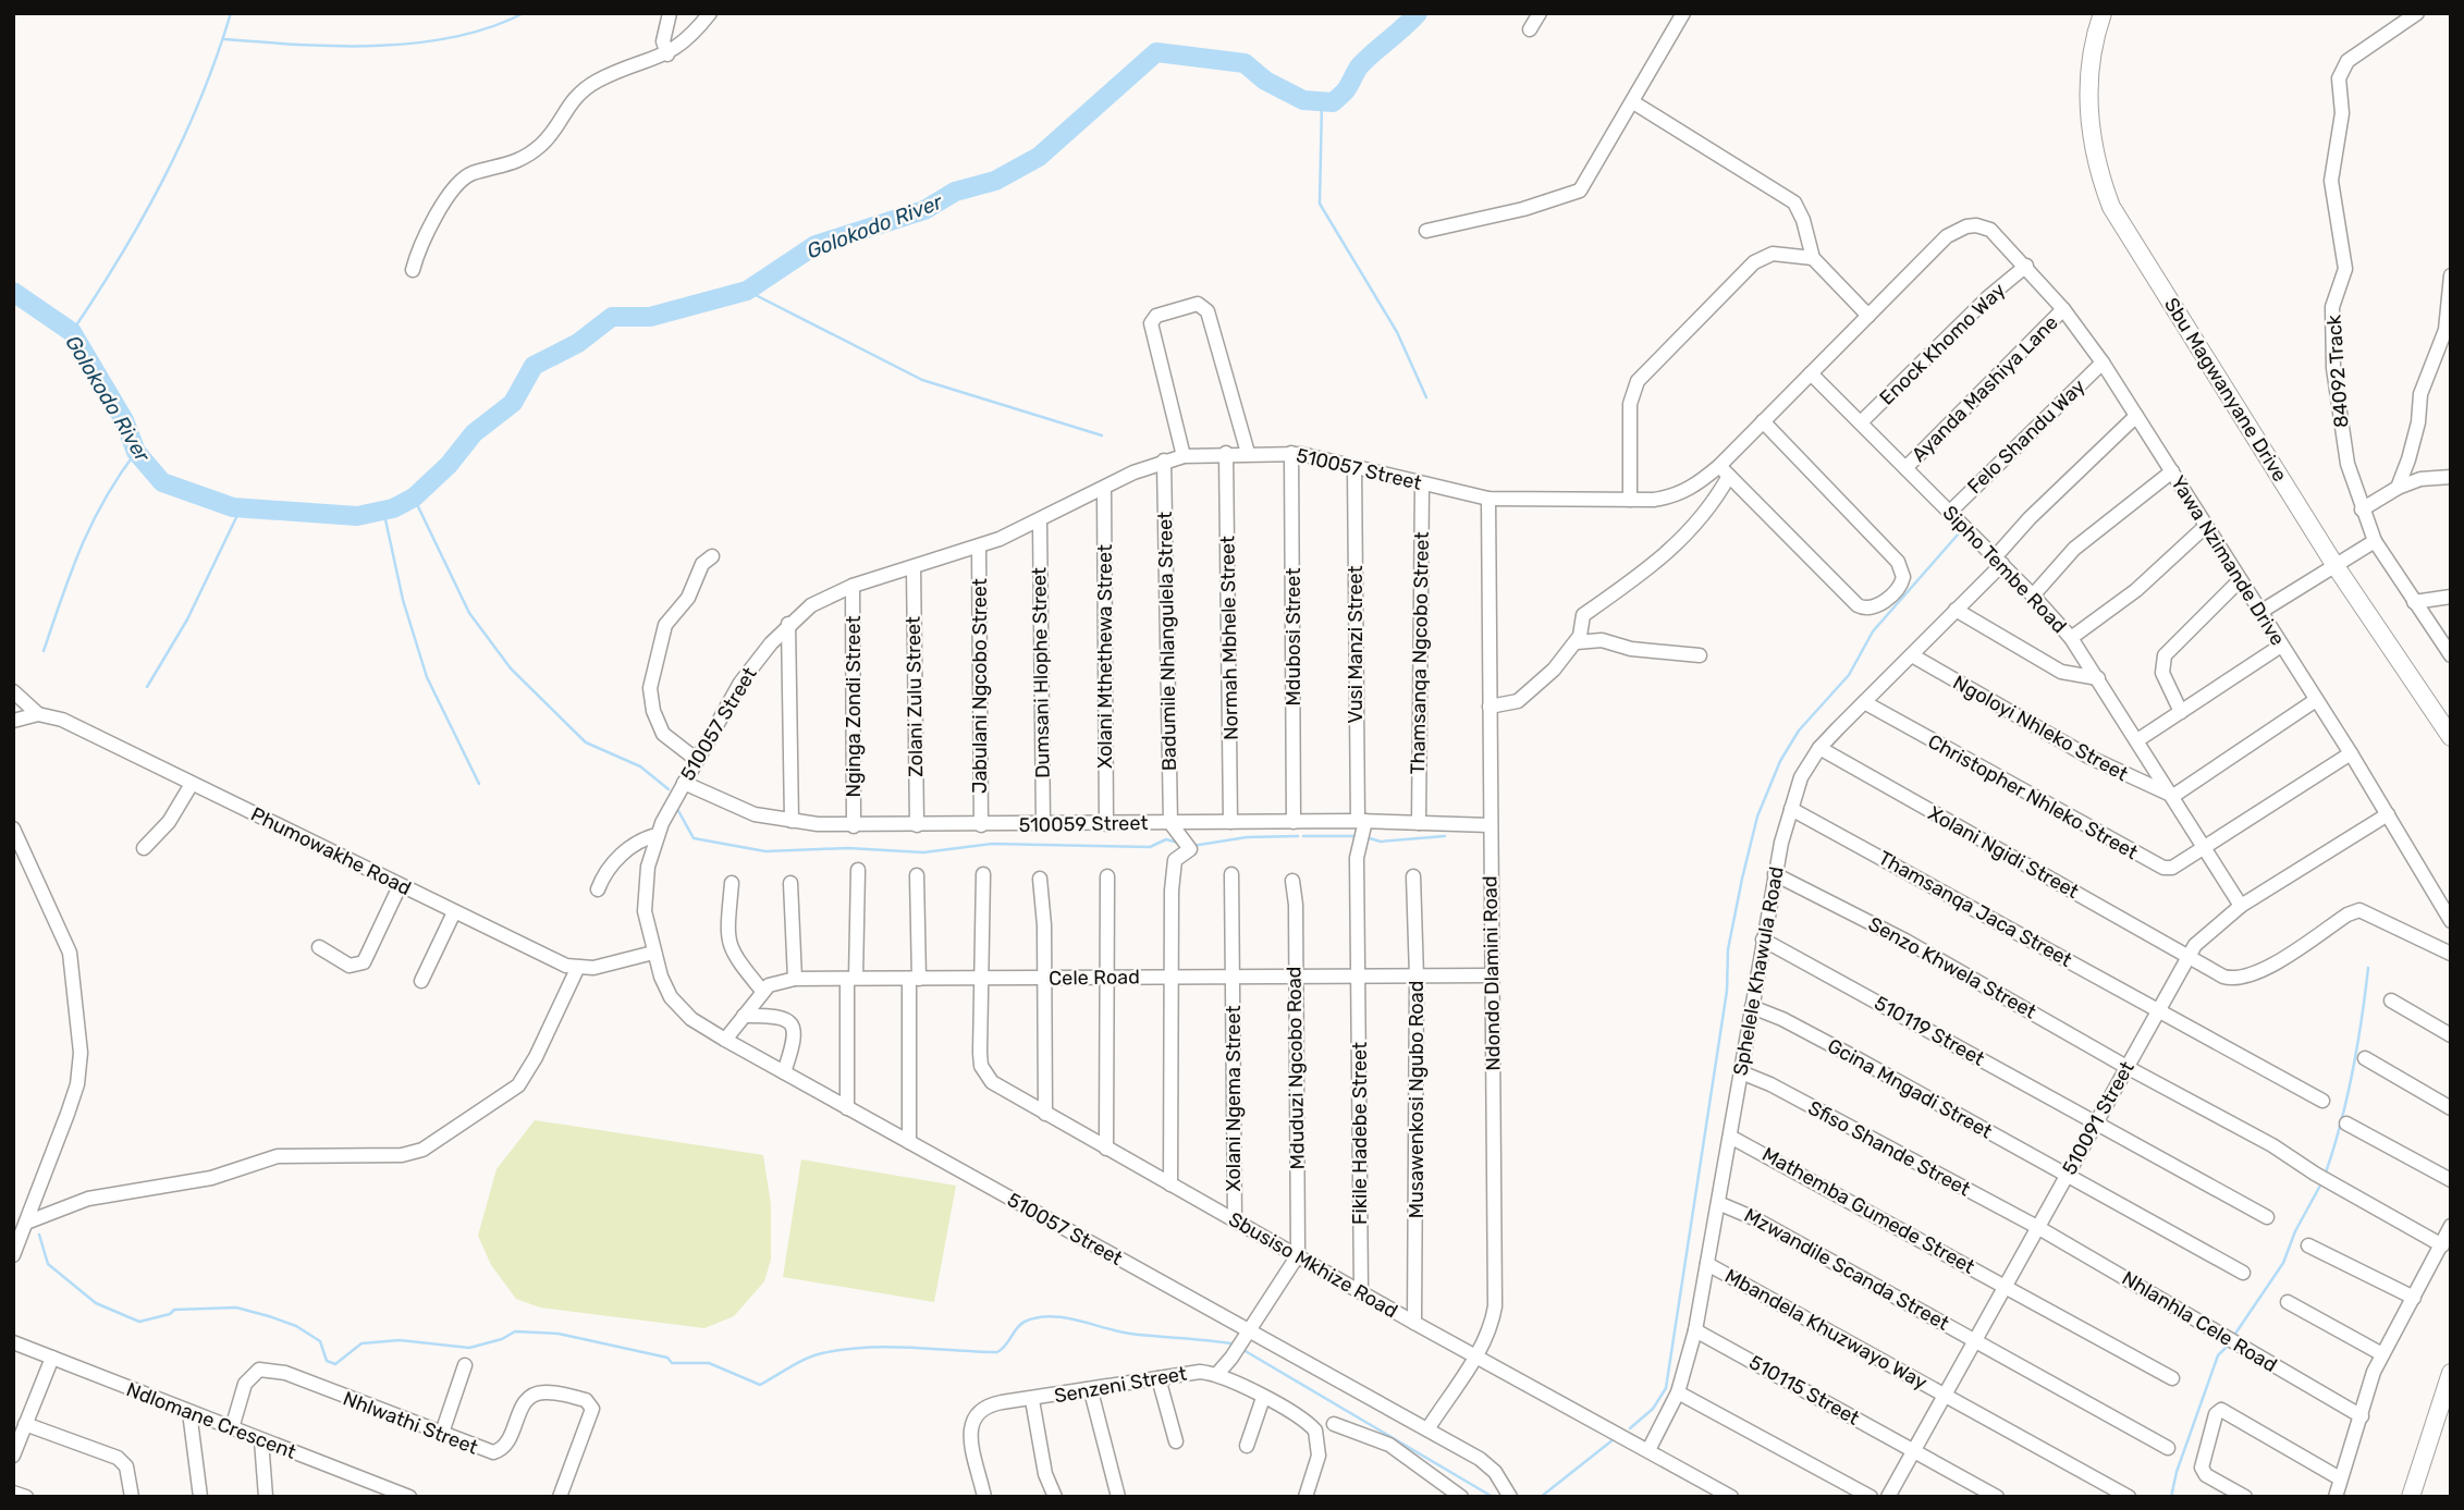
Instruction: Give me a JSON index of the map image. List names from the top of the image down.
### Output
{
  "streets": {
    "main road": ["Sbu Magwanyane Drive"],
    "street": [
      "Enock Khomo Way",
      "84092 Track",
      "Ayanda Mashiya Lane",
      "Felo Shandu Way",
      "510057 Street",
      "Yawa Nzimande Drive",
      "Sipho Tembe Road",
      "Mdubosi Street",
      "Normah Mbhele Street",
      "Badumile Nhlangulela Street",
      "Vusi Manzi Street",
      "Thamsanqa Ngcobo Street",
      "Xolani Mthethewa Street",
      "Dumsani Hlophe Street",
      "Jabulani Ngcobo Street",
      "Zolani Zulu Street",
      "Nginga Zondi Street",
      "Ngoloyi Nhleko Street",
      "Christopher Nhleko Street",
      "510059 Street",
      "Phumowakhe Road",
      "Xolani Ngidi Street",
      "Thamsanqa Jaca Street",
      "Senzo Khwela Street",
      "Sphelele Khawula Road",
      "Ndondo Dlamini Road",
      "Cele Road",
      "510119 Street",
      "Mduduzi Ngcobo Road",
      "Gcina Mngadi Street",
      "Xolani Ngema Street",
      "Musawenkosi Ngubo Road",
      "510091 Street",
      "Fikile Hadebe Street",
      "Sfiso Shande Street",
      "Mathemba Gumede Street",
      "Sbusiso Mkhize Road",
      "Mzwandile Scanda Street",
      "Nhlanhla Cele Road",
      "Mbandela Khuzwayo Way",
      "Senzeni Street",
      "510115 Street",
      "Ndlomane Crescent",
      "Nhlwathi Street"
    ]
  },
  "crossings": [
    ["Enock Khomo Way", "Yawa Nzimande Drive"],
    ["Enock Khomo Way", "Sipho Tembe Road"],
    ["Ayanda Mashiya Lane", "Yawa Nzimande Drive"],
    ["Ayanda Mashiya Lane", "Sipho Tembe Road"],
    ["Felo Shandu Way", "Yawa Nzimande Drive"],
    ["Felo Shandu Way", "Sipho Tembe Road"],
    ["510057 Street", "Yawa Nzimande Drive"],
    ["510057 Street", "Sipho Tembe Road"],
    ["510057 Street", "Mdubosi Street"],
    ["510057 Street", "Normah Mbhele Street"],
    ["510057 Street", "Badumile Nhlangulela Street"],
    ["510057 Street", "Vusi Manzi Street"],
    ["510057 Street", "Thamsanqa Ngcobo Street"],
    ["510057 Street", "Xolani Mthethewa Street"],
    ["510057 Street", "Dumsani Hlophe Street"],
    ["510057 Street", "Jabulani Ngcobo Street"],
    ["510057 Street", "Zolani Zulu Street"],
    ["510057 Street", "Nginga Zondi Street"],
    ["510057 Street", "510059 Street"],
    ["510057 Street", "Phumowakhe Road"],
    ["510057 Street", "Ndondo Dlamini Road"],
    ["Yawa Nzimande Drive", "Christopher Nhleko Street"],
    ["Yawa Nzimande Drive", "Sphelele Khawula Road"],
    ["Yawa Nzimande Drive", "510091 Street"],
    ["Sipho Tembe Road", "Ngoloyi Nhleko Street"],
    ["Sipho Tembe Road", "Christopher Nhleko Street"],
    ["Sipho Tembe Road", "Sphelele Khawula Road"],
    ["Sipho Tembe Road", "510091 Street"],
    ["Mdubosi Street", "510059 Street"],
    ["Normah Mbhele Street", "510059 Street"],
    ["Badumile Nhlangulela Street", "510059 Street"],
    ["Vusi Manzi Street", "510059 Street"],
    ["Thamsanqa Ngcobo Street", "510059 Street"],
    ["Xolani Mthethewa Street", "510059 Street"],
    ["Dumsani Hlophe Street", "510059 Street"],
    ["Jabulani Ngcobo Street", "510059 Street"],
    ["Zolani Zulu Street", "510059 Street"],
    ["Nginga Zondi Street", "510059 Street"],
    ["Ngoloyi Nhleko Street", "Sphelele Khawula Road"],
    ["Christopher Nhleko Street", "Sphelele Khawula Road"],
    ["510059 Street", "Ndondo Dlamini Road"],
    ["Xolani Ngidi Street", "Sphelele Khawula Road"],
    ["Xolani Ngidi Street", "510091 Street"],
    ["Thamsanqa Jaca Street", "Sphelele Khawula Road"],
    ["Thamsanqa Jaca Street", "510091 Street"],
    ["Senzo Khwela Street", "Sphelele Khawula Road"],
    ["Senzo Khwela Street", "510091 Street"],
    ["Sphelele Khawula Road", "510119 Street"],
    ["Sphelele Khawula Road", "Gcina Mngadi Street"],
    ["Sphelele Khawula Road", "Sfiso Shande Street"],
    ["Sphelele Khawula Road", "Mathemba Gumede Street"],
    ["Sphelele Khawula Road", "Sbusiso Mkhize Road"],
    ["Sphelele Khawula Road", "Mzwandile Scanda Street"],
    ["Sphelele Khawula Road", "Mbandela Khuzwayo Way"],
    ["Sphelele Khawula Road", "510115 Street"],
    ["Ndondo Dlamini Road", "Cele Road"],
    ["Ndondo Dlamini Road", "Sbusiso Mkhize Road"],
    ["Cele Road", "Mduduzi Ngcobo Road"],
    ["Cele Road", "Xolani Ngema Street"],
    ["Cele Road", "Musawenkosi Ngubo Road"],
    ["Cele Road", "Fikile Hadebe Street"],
    ["Cele Road", "Sbusiso Mkhize Road"],
    ["510119 Street", "510091 Street"],
    ["Mduduzi Ngcobo Road", "Sbusiso Mkhize Road"],
    ["Gcina Mngadi Street", "510091 Street"],
    ["Xolani Ngema Street", "Sbusiso Mkhize Road"],
    ["Musawenkosi Ngubo Road", "Sbusiso Mkhize Road"],
    ["510091 Street", "Sfiso Shande Street"],
    ["510091 Street", "Mathemba Gumede Street"],
    ["510091 Street", "Mzwandile Scanda Street"],
    ["510091 Street", "Nhlanhla Cele Road"],
    ["510091 Street", "Mbandela Khuzwayo Way"],
    ["510091 Street", "510115 Street"],
    ["Fikile Hadebe Street", "Sbusiso Mkhize Road"],
    ["Sfiso Shande Street", "Nhlanhla Cele Road"],
    ["Ndlomane Crescent", "Nhlwathi Street"]
  ],
  "water": ["Golokodo River"]
}
